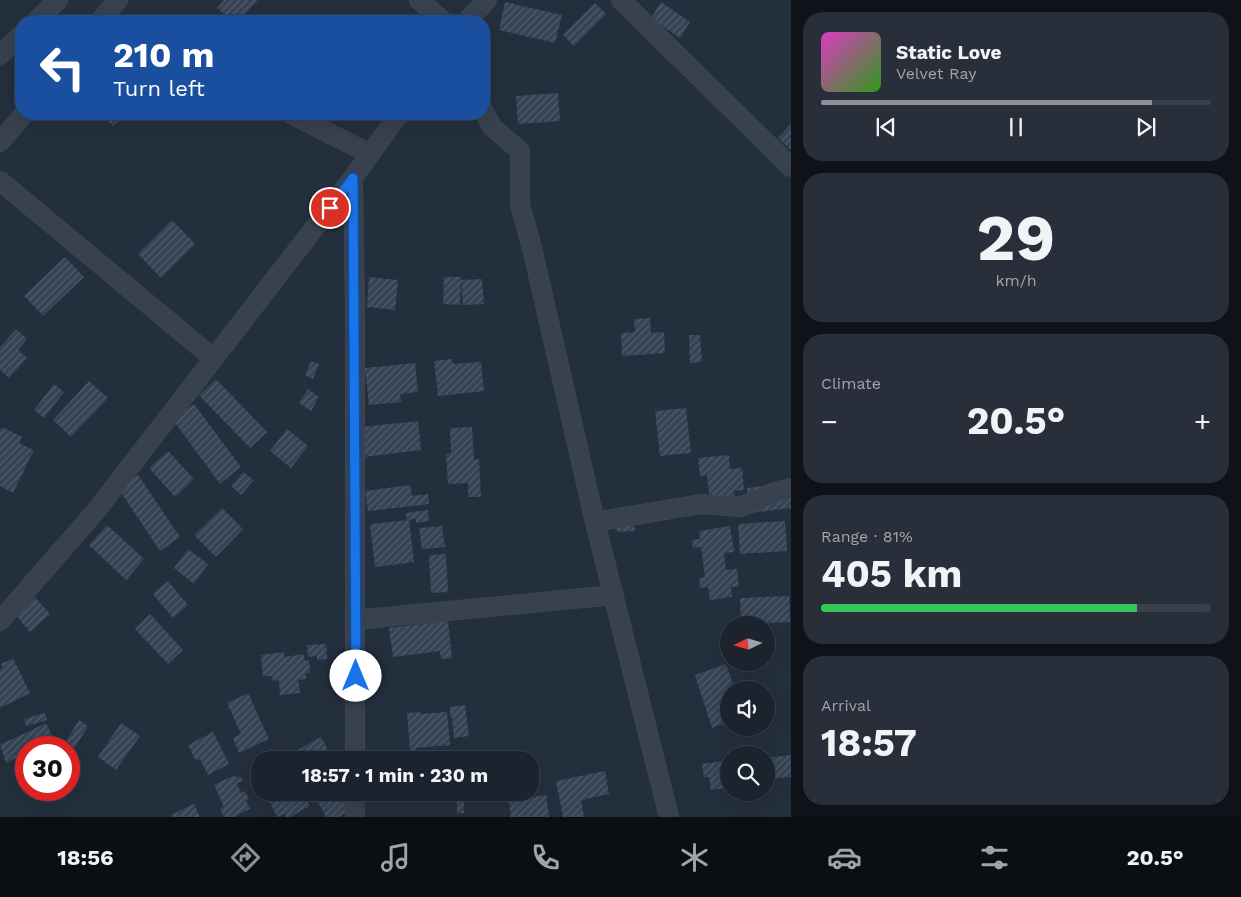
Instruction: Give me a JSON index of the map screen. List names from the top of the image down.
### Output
{
  "north": "left",
  "page": {
    "turn": ["210 m", "Turn left"],
    "song": ["Static Love", "Velvet Ray"],
    "tile": [
      ["29", "km/h"],
      "Climate",
      ["Range · 81%", "405 km"],
      ["Arrival", "18:57"]
    ],
    "heat": ["−", "20.5°", "+"],
    "limit": "30",
    "trip": "18:57 · 1 min · 230 m",
    "tabs": ["18:56", "20.5°"]
  }
}
